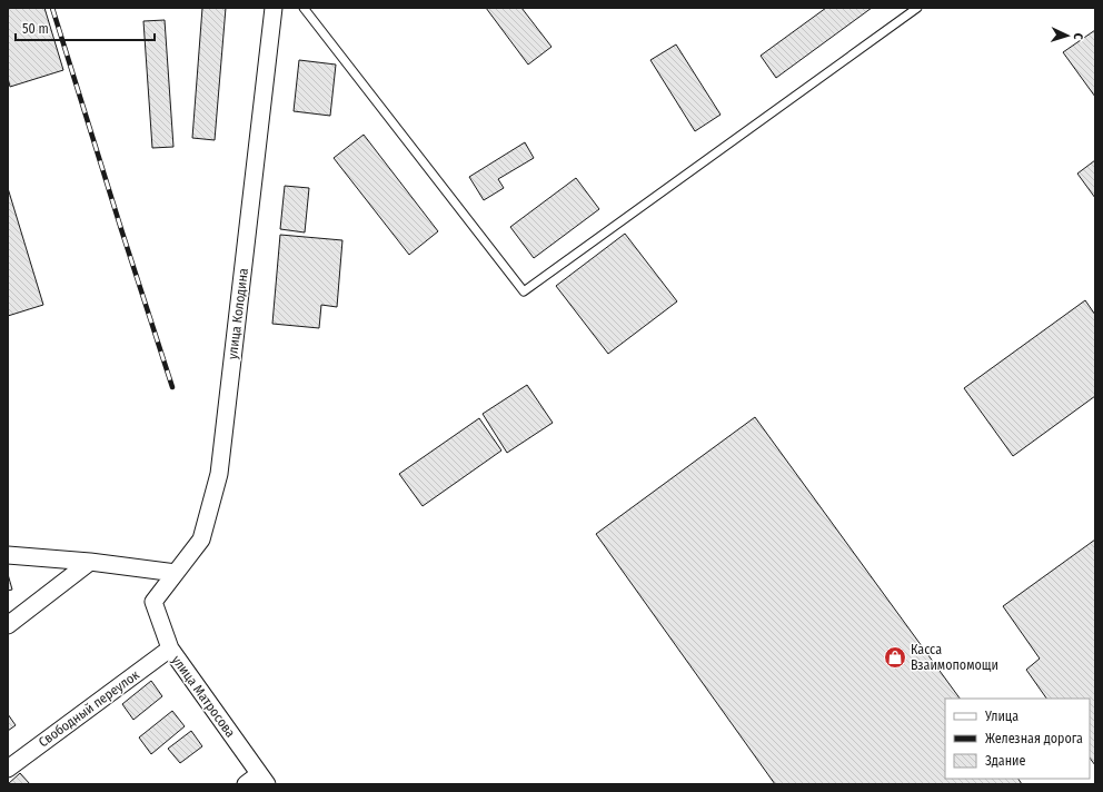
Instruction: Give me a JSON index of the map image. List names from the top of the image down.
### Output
{
  "streets": {
    "street": ["улица Колодина", "улица Матросова", "Свободный переулок"]
  },
  "crossings": [
    ["улица Колодина", "улица Матросова"],
    ["улица Матросова", "Свободный переулок"]
  ],
  "places": {
    "shop": ["Касса Взаимопомощи"]
  },
  "legend": ["Улица", "Железная дорога", "Здание"],
  "scale_bar": "50 m",
  "north": "right"
}
